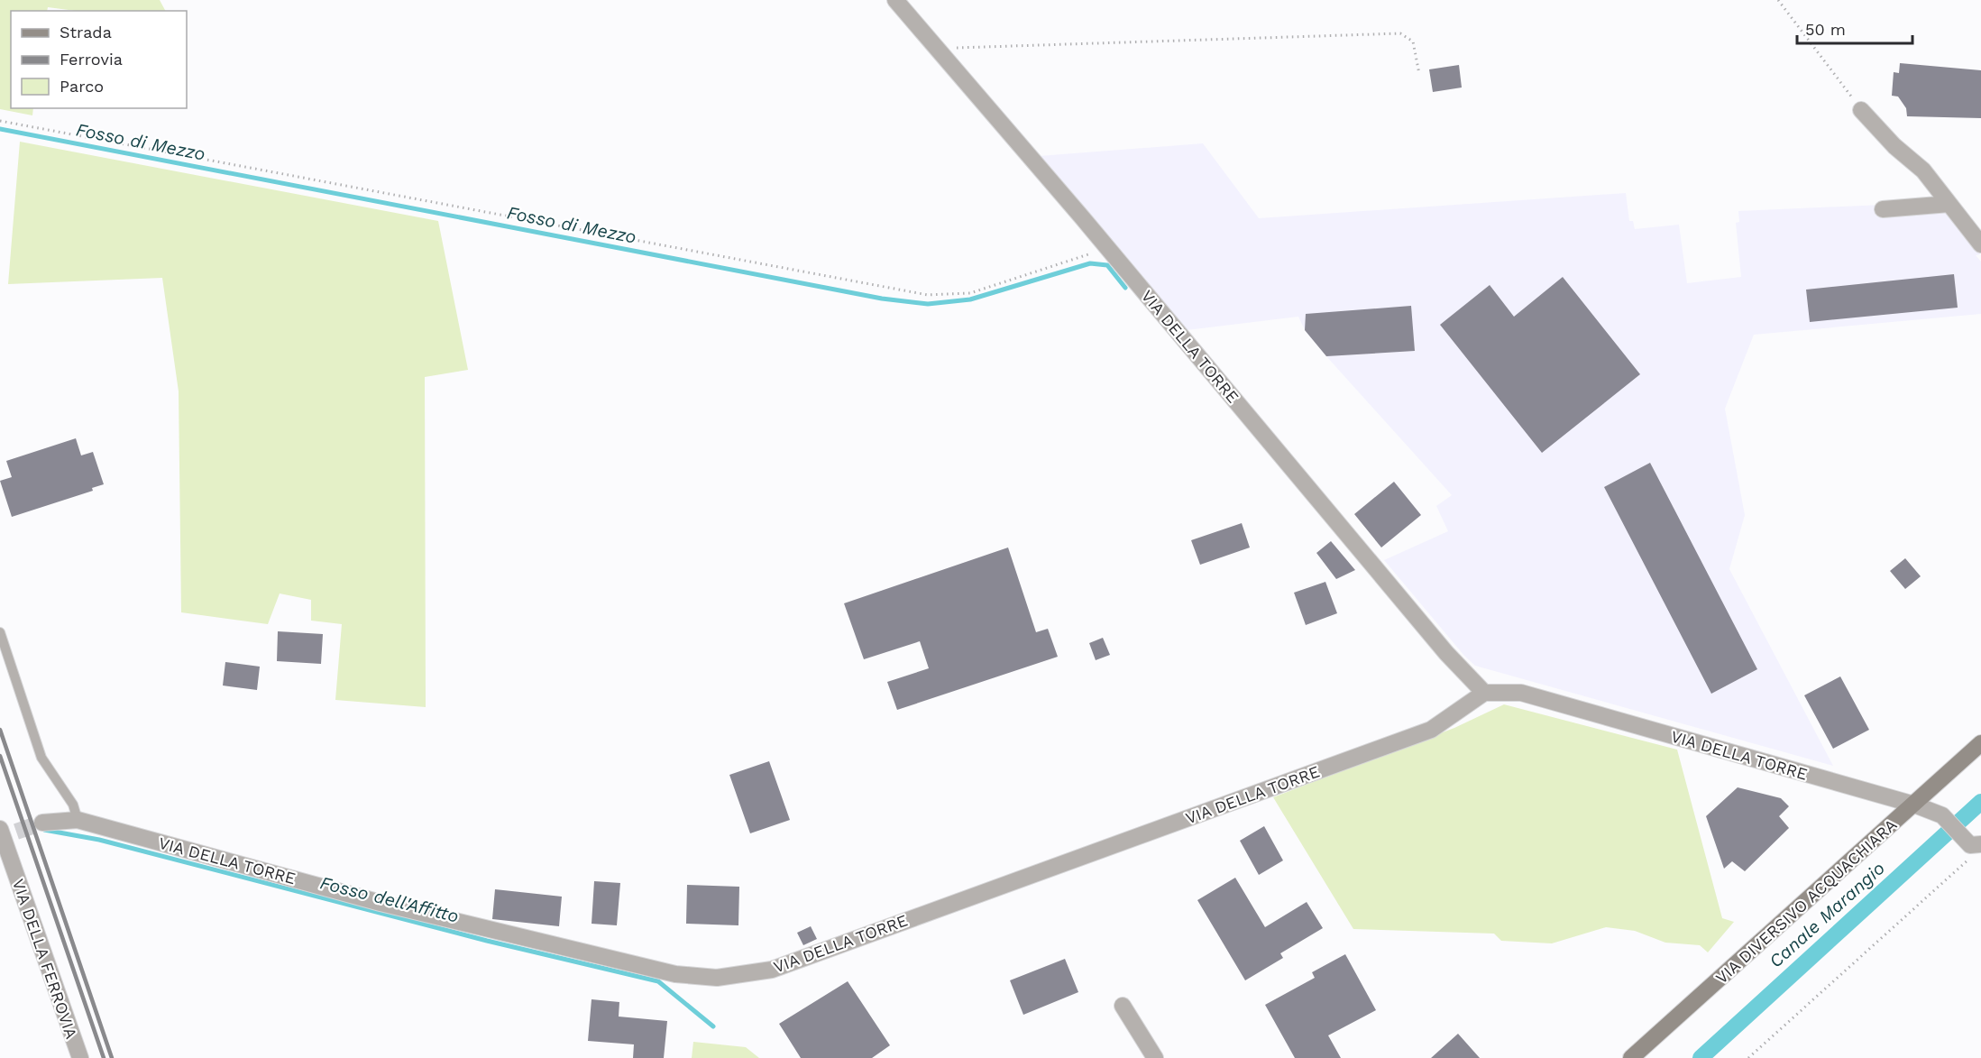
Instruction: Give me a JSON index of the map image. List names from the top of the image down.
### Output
{
  "streets": {
    "main road": ["VIA DIVERSIVO ACQUACHIARA"],
    "street": ["VIA DELLA TORRE", "VIA DELLA FERROVIA"]
  },
  "crossings": [
    ["VIA DELLA TORRE", "VIA DIVERSIVO ACQUACHIARA"]
  ],
  "water": ["Fosso di Mezzo", "Fosso dell'Affitto", "Canale Marangio"],
  "legend": ["Strada", "Ferrovia", "Parco"],
  "scale_bar": "50 m"
}
